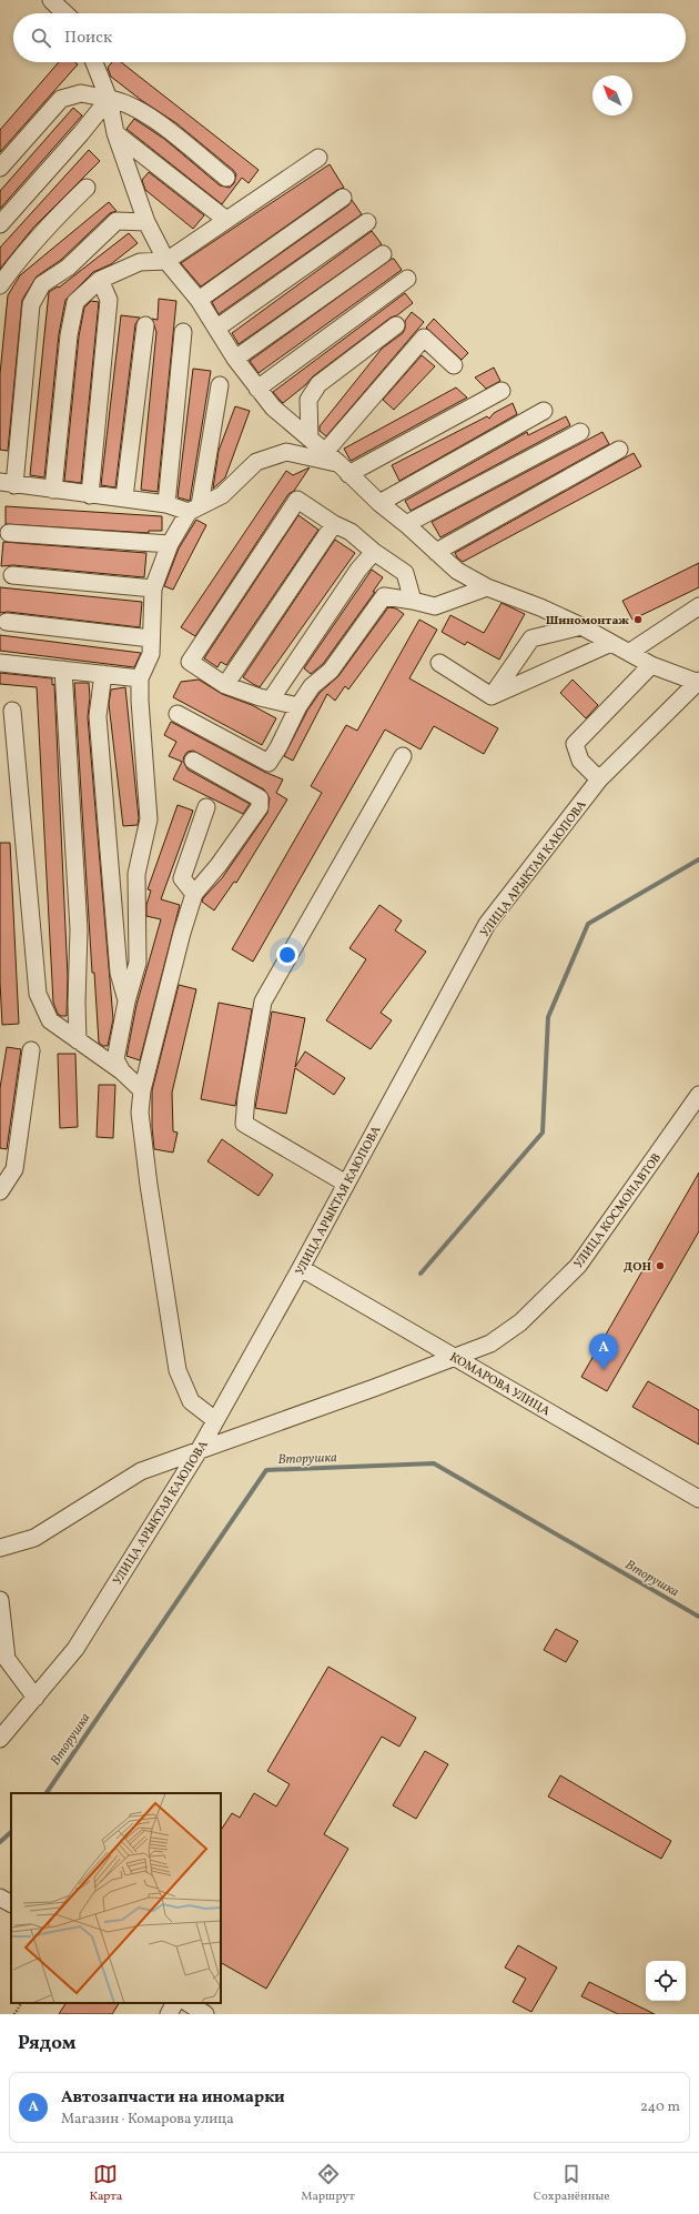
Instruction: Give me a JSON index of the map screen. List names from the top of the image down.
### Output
{
  "streets": {
    "street": ["УЛИЦА АРЫКТАЯ КАЮПОВА", "УЛИЦА КОСМОНАВТОВ", "КОМАРОВА УЛИЦА"]
  },
  "crossings": [
    ["УЛИЦА АРЫКТАЯ КАЮПОВА", "УЛИЦА КОСМОНАВТОВ"],
    ["УЛИЦА АРЫКТАЯ КАЮПОВА", "КОМАРОВА УЛИЦА"],
    ["УЛИЦА КОСМОНАВТОВ", "КОМАРОВА УЛИЦА"]
  ],
  "water": ["Вторушка"],
  "places": ["Шиномонтаж", "ДОН"],
  "north": "top left",
  "page": {
    "search": "Поиск",
    "pins": "A",
    "heading": "Рядом",
    "list": [
      {
        "mark": "A",
        "name": "Автозапчасти на иномарки",
        "note": "Магазин · Комарова улица",
        "value": "240 m"
      }
    ],
    "nav": ["Карта", "Маршрут", "Сохранённые"]
  }
}
